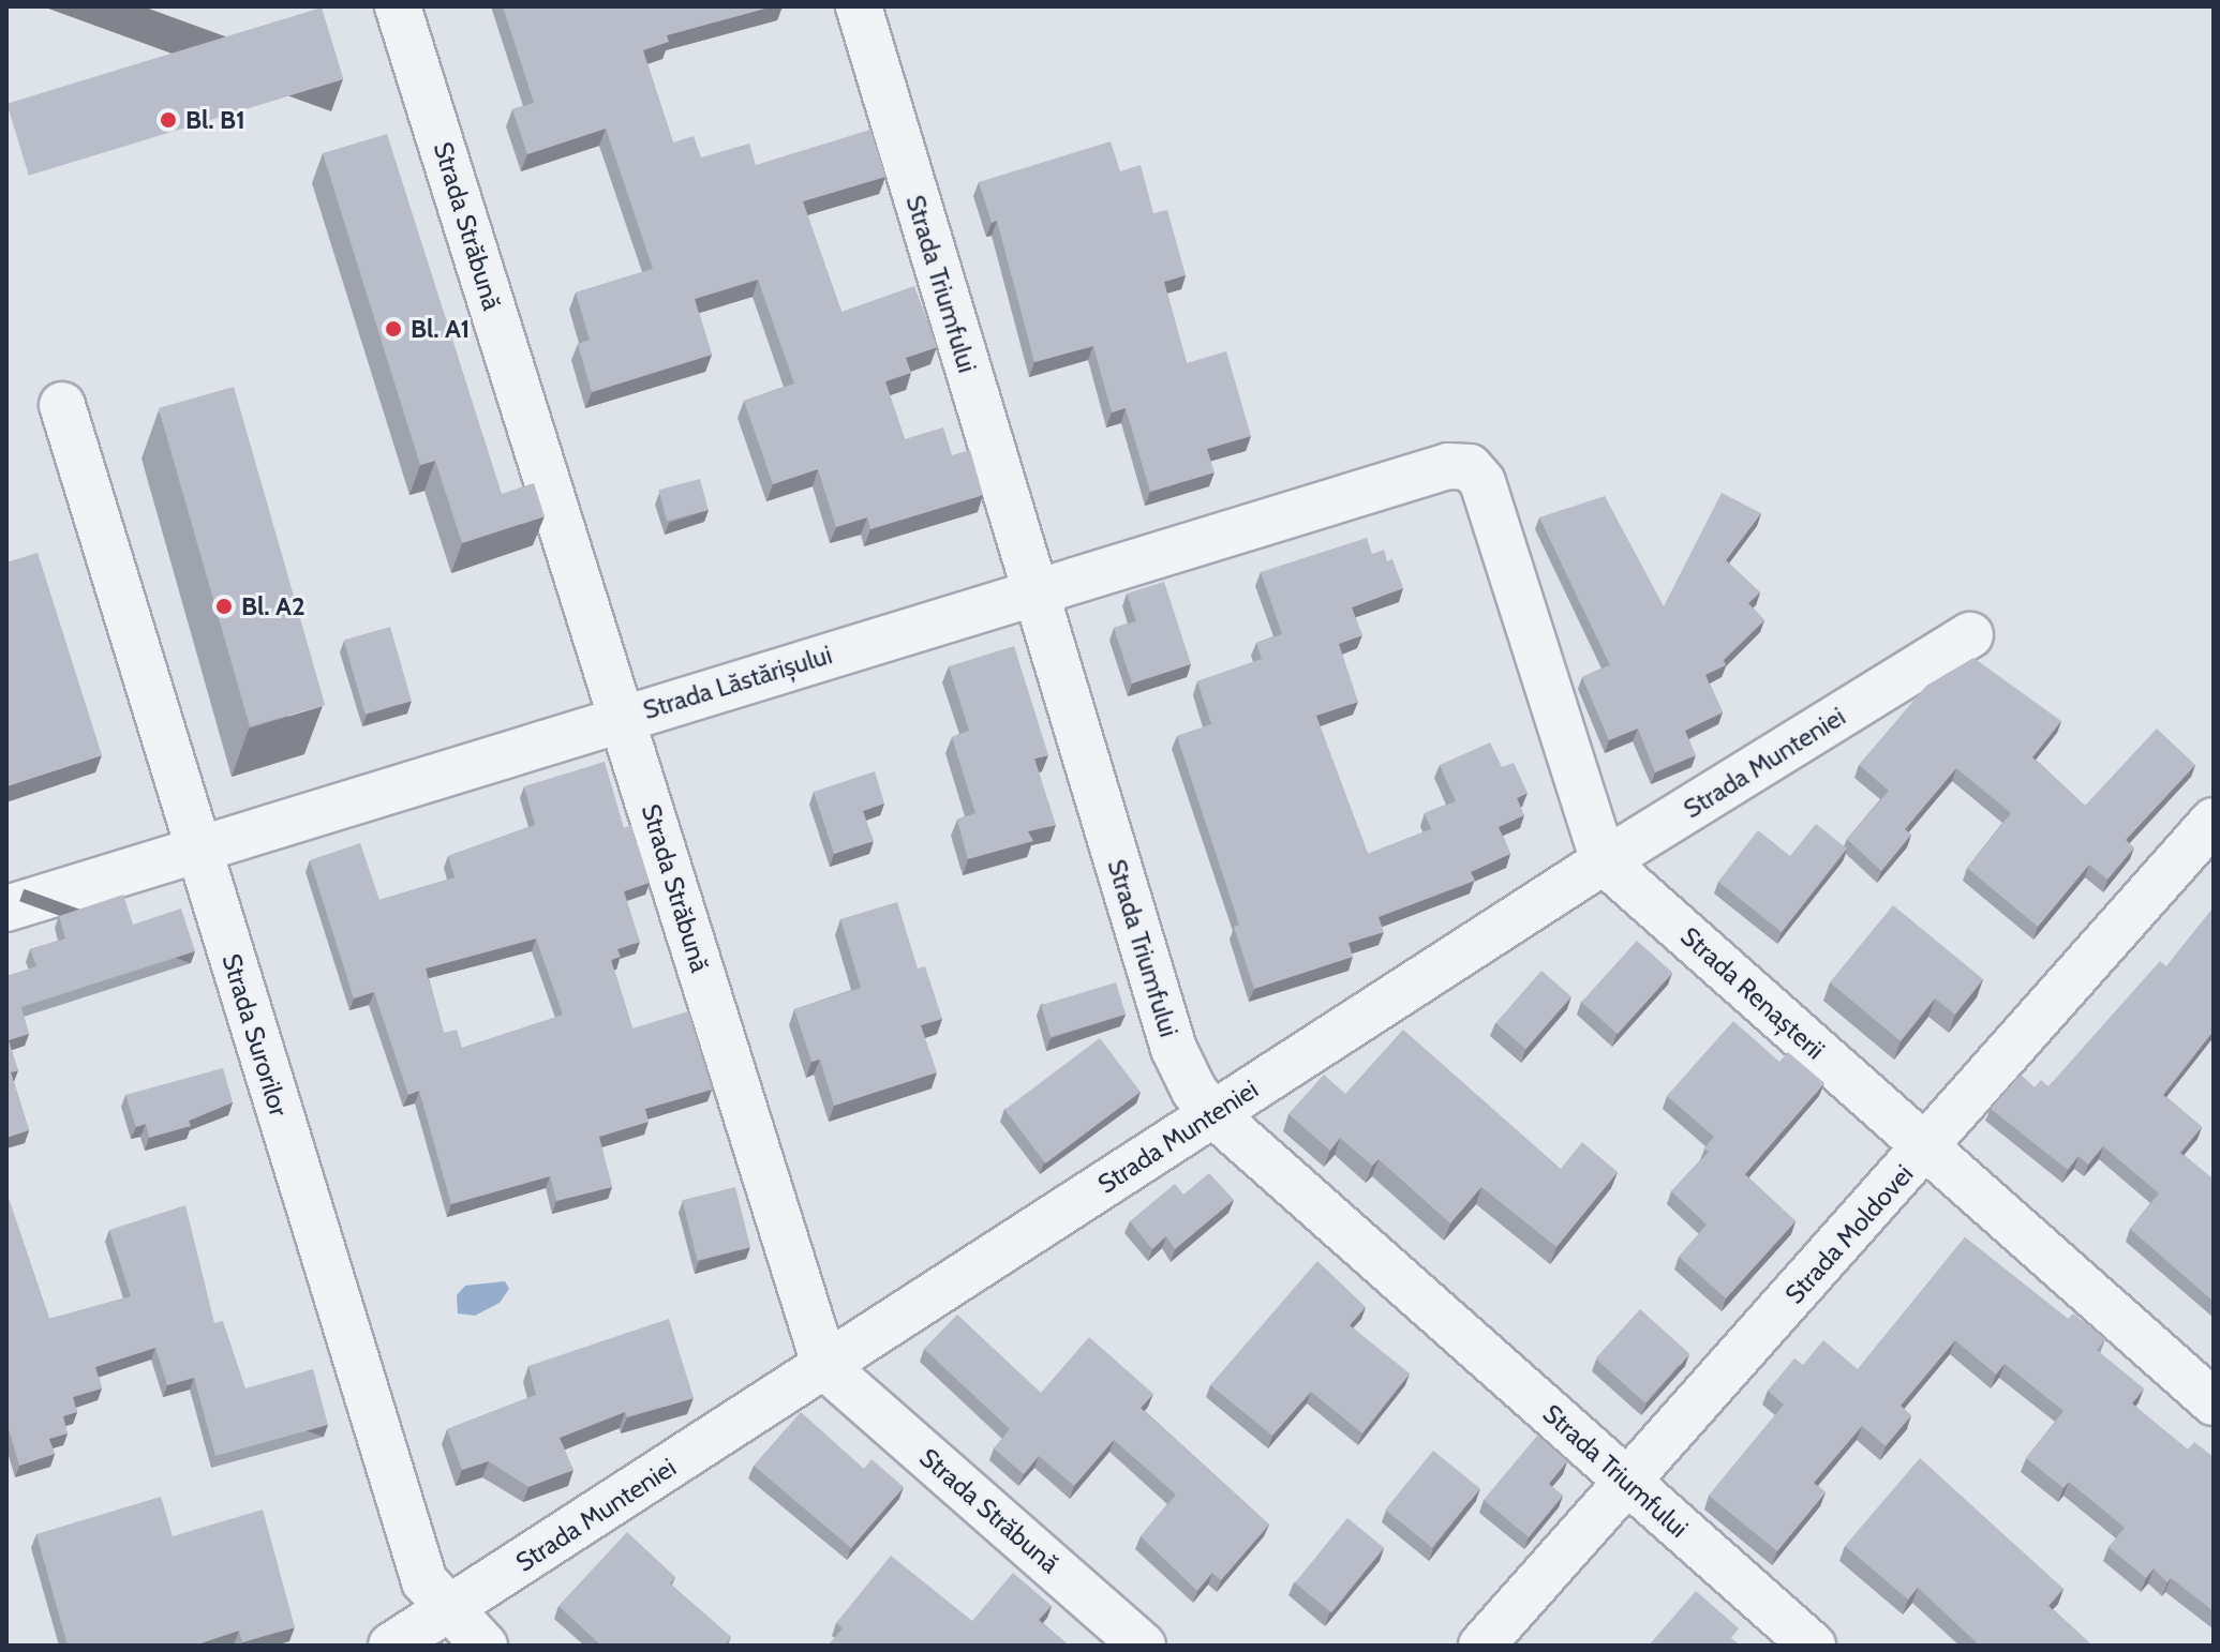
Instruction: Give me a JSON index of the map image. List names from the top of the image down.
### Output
{
  "streets": {
    "street": [
      "Strada Străbună",
      "Strada Triumfului",
      "Strada Lăstărișului",
      "Strada Munteniei",
      "Strada Renașterii",
      "Strada Surorilor",
      "Strada Moldovei"
    ]
  },
  "crossings": [
    ["Strada Străbună", "Strada Lăstărișului"],
    ["Strada Străbună", "Strada Munteniei"],
    ["Strada Triumfului", "Strada Lăstărișului"],
    ["Strada Triumfului", "Strada Munteniei"],
    ["Strada Triumfului", "Strada Moldovei"],
    ["Strada Lăstărișului", "Strada Munteniei"],
    ["Strada Lăstărișului", "Strada Renașterii"],
    ["Strada Lăstărișului", "Strada Surorilor"],
    ["Strada Munteniei", "Strada Renașterii"],
    ["Strada Munteniei", "Strada Surorilor"],
    ["Strada Renașterii", "Strada Moldovei"]
  ],
  "places": ["Bl. B1", "Bl. A1", "Bl. A2"]
}
